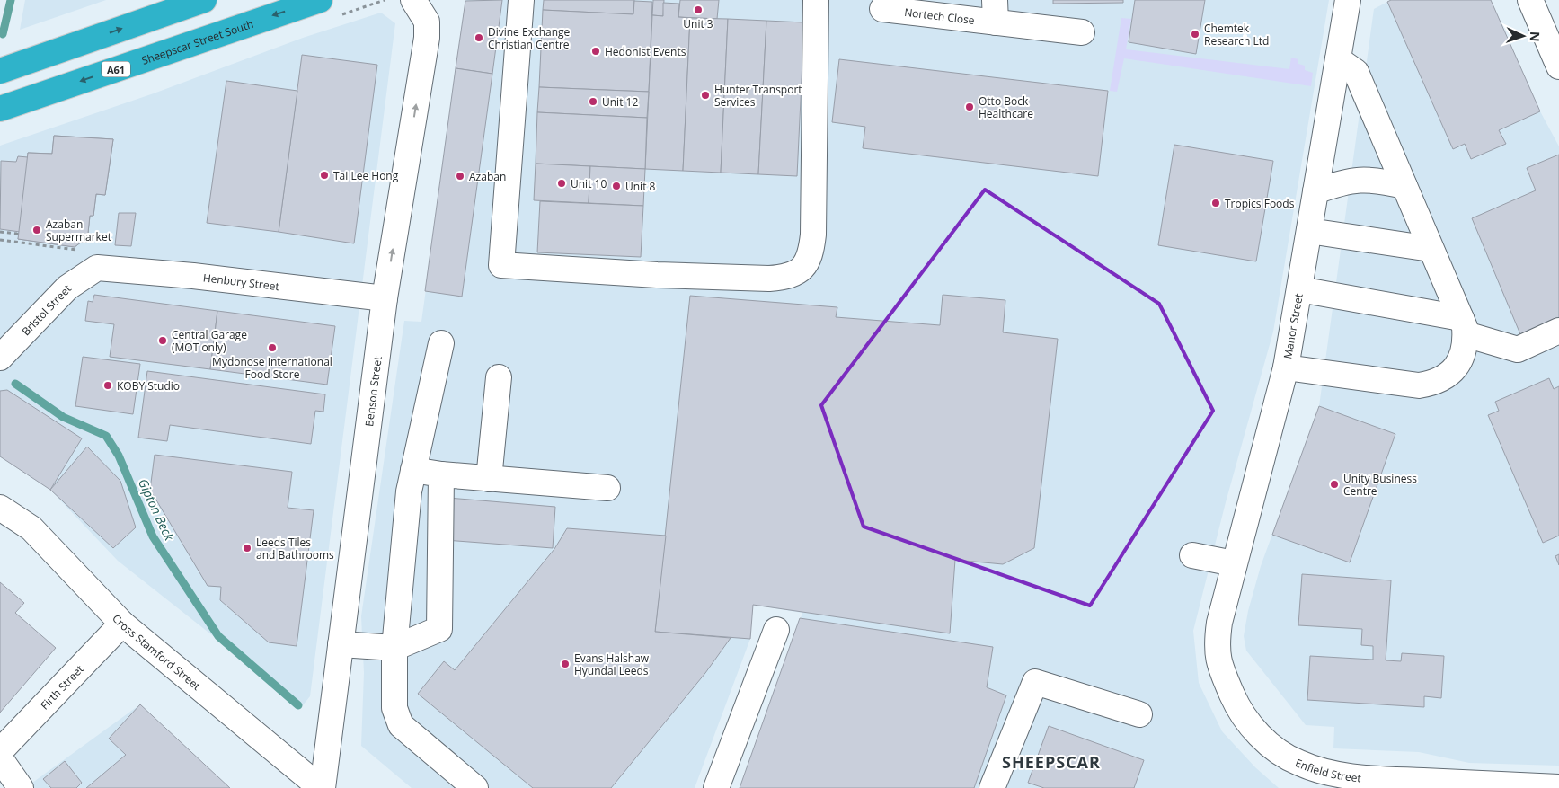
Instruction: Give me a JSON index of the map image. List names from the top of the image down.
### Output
{
  "streets": {
    "highway": ["Sheepscar Street South", "A61"],
    "street": [
      "Nortech Close",
      "Henbury Street",
      "Bristol Street",
      "Manor Street",
      "Benson Street",
      "Cross Stamford Street",
      "Firth Street",
      "Enfield Street"
    ]
  },
  "crossings": [
    ["Henbury Street", "Bristol Street"],
    ["Henbury Street", "Benson Street"],
    ["Manor Street", "Enfield Street"],
    ["Benson Street", "Cross Stamford Street"],
    ["Cross Stamford Street", "Firth Street"]
  ],
  "one_way": ["Benson Street"],
  "districts": ["SHEEPSCAR"],
  "water": ["Gipton Beck"],
  "places": [
    "Unit 3",
    "Chemtek Research Ltd",
    "Divine Exchange Christian Centre",
    "Hedonist Events",
    "Hunter Transport Services",
    "Unit 12",
    "Otto Bock Healthcare",
    "Tai Lee Hong",
    "Azaban",
    "Unit 10",
    "Unit 8",
    "Tropics Foods",
    "Azaban Supermarket",
    "Central Garage (MOT only)",
    "Mydonose International Food Store",
    "KOBY Studio",
    "Unity Business Centre",
    "Leeds Tiles and Bathrooms",
    "Evans Halshaw Hyundai Leeds"
  ],
  "north": "right"
}
